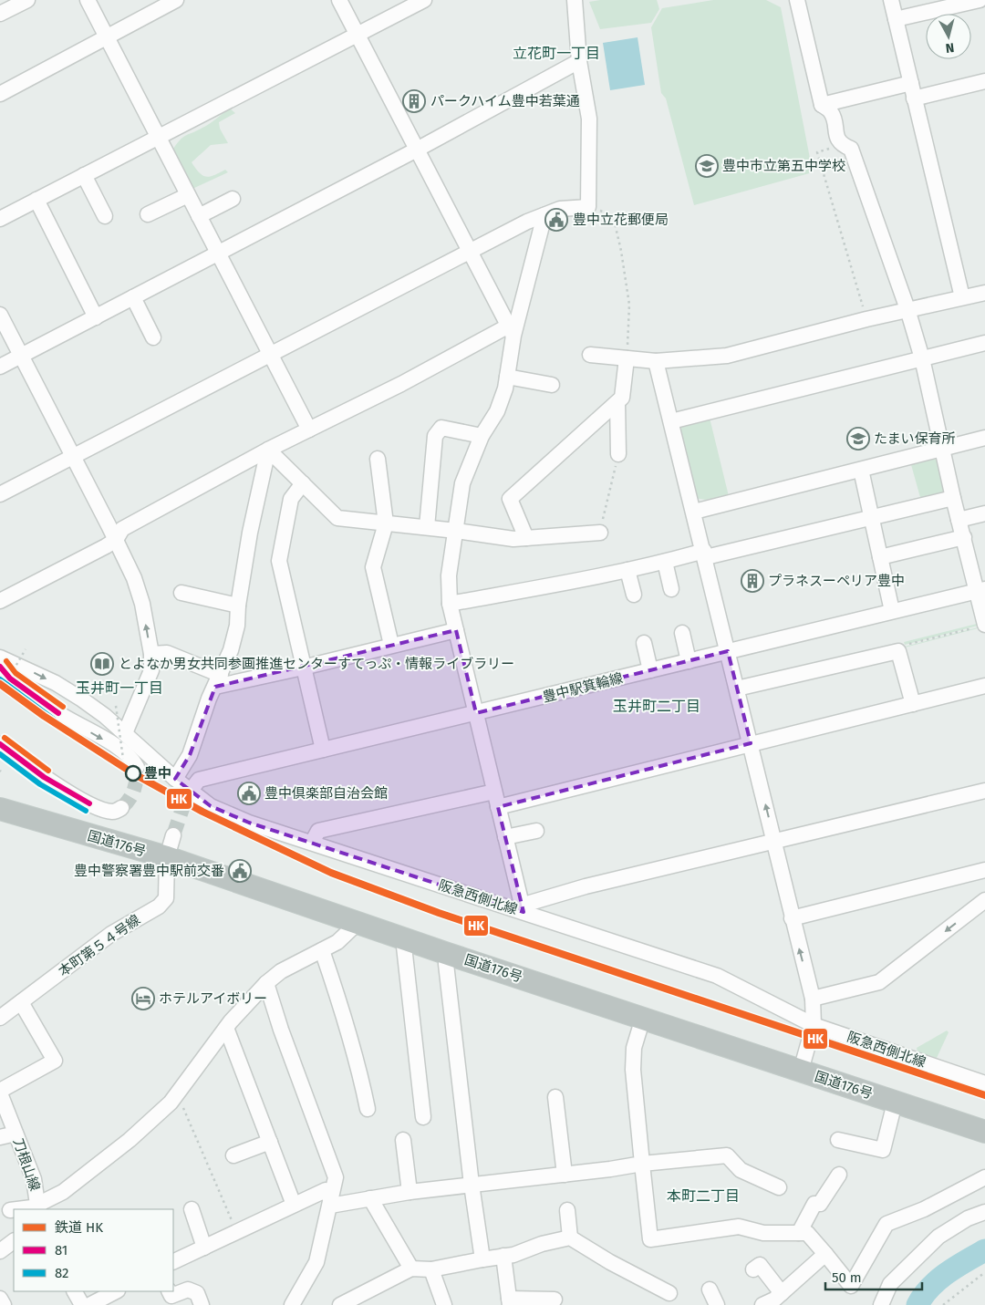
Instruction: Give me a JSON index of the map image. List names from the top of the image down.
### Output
{
  "streets": {
    "highway": ["国道176号"],
    "street": [
      "豊中駅箕輪線",
      "阪急西側北線",
      "本町第５４号線",
      "刀根山線"
    ]
  },
  "crossings": [
    ["豊中駅箕輪線", "阪急西側北線"],
    ["国道176号", "本町第５４号線"]
  ],
  "districts": [
    "立花町一丁目",
    "玉井町一丁目",
    "玉井町二丁目",
    "本町二丁目"
  ],
  "places": {
    "building": ["パークハイム豊中若葉通", "プラネスーペリア豊中"],
    "school or university": ["豊中市立第五中学校", "たまい保育所"],
    "public building": ["豊中立花郵便局", "豊中倶楽部自治会館", "豊中警察署豊中駅前交番"],
    "library": ["とよなか男女共同参画推進センターすてっぷ・情報ライブラリー"],
    "other": ["豊中"],
    "hotel": ["ホテルアイボリー"]
  },
  "lines": ["transit line 81", "transit line 82", "rail line HK"],
  "legend": ["鉄道 HK", "81", "82"],
  "scale_bar": "50 m",
  "north": "bottom"
}
